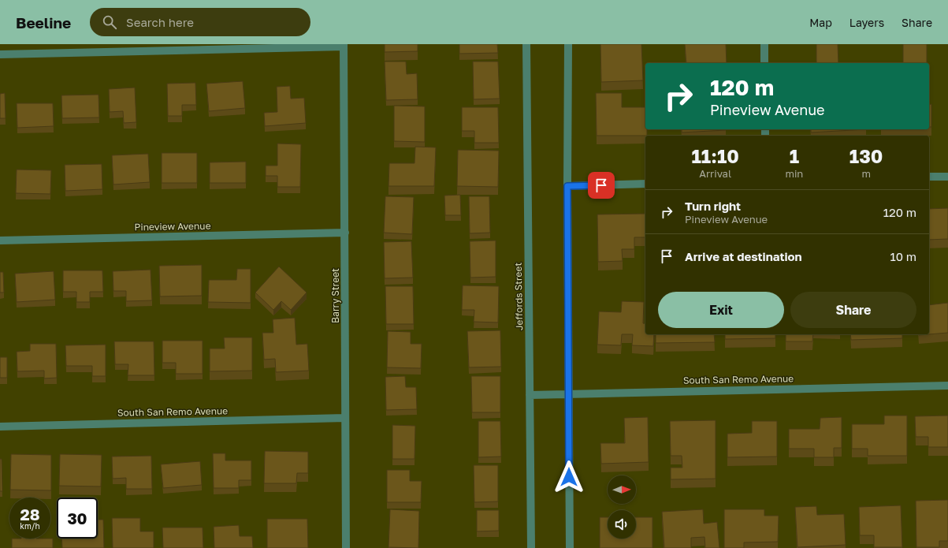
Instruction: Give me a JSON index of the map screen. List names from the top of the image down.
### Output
{
  "streets": {
    "street": [
      "Pineview Avenue",
      "Barry Street",
      "Jeffords Street",
      "South San Remo Avenue"
    ]
  },
  "crossings": [
    ["Pineview Avenue", "Barry Street"],
    ["Barry Street", "South San Remo Avenue"],
    ["Jeffords Street", "South San Remo Avenue"]
  ],
  "north": "right",
  "page": {
    "header": "Beeline",
    "search": "Search here",
    "nav": ["Map", "Layers", "Share"],
    "turn": ["120 m", "Pineview Avenue"],
    "eta": [
      "11:10",
      "Arrival",
      "1",
      "min",
      "130",
      "m"
    ],
    "list": [
      {
        "name": "Turn right",
        "note": "Pineview Avenue",
        "value": "120 m"
      },
      {
        "name": "Arrive at destination",
        "value": "10 m"
      }
    ],
    "buttons": ["Exit", "Share"],
    "speed": "28 km/h",
    "limit": "30"
  }
}
